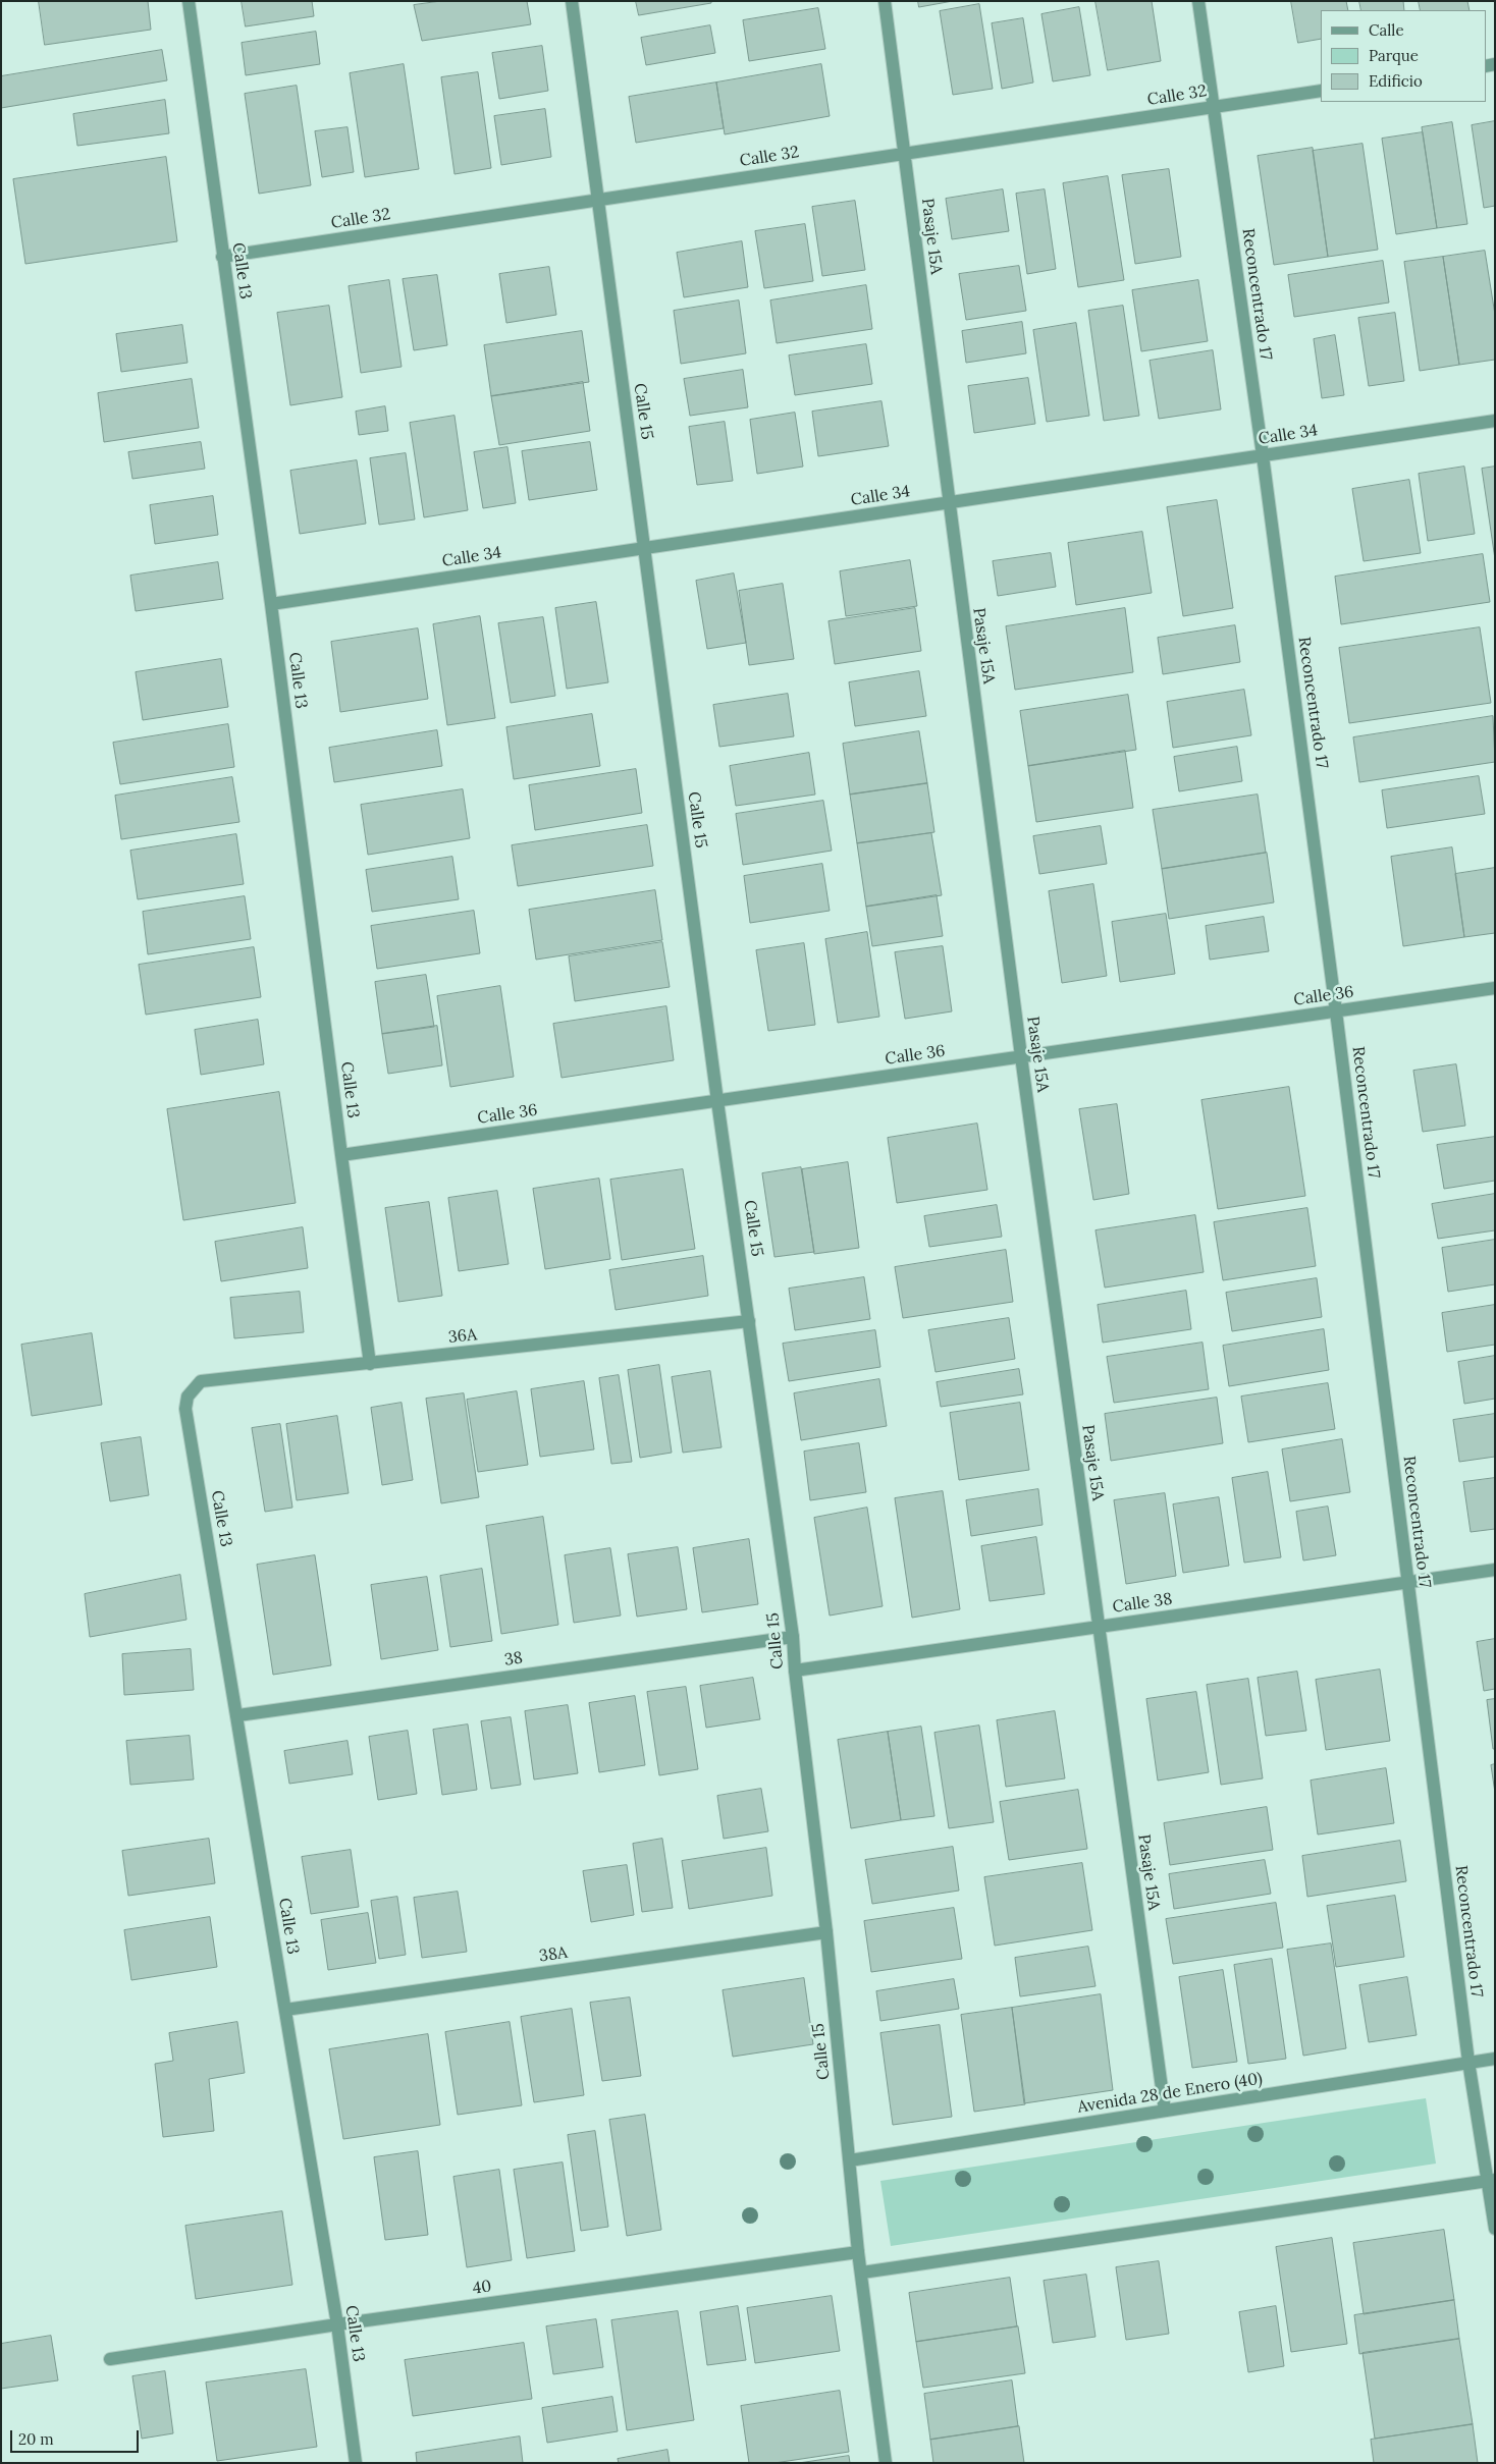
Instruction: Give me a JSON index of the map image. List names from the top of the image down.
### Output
{
  "streets": {
    "street": [
      "Calle 32",
      "Pasaje 15A",
      "Calle 13",
      "Reconcentrado 17",
      "Calle 15",
      "Calle 34",
      "Calle 36",
      "36A",
      "Calle 38",
      "38",
      "38A",
      "Avenida 28 de Enero (40)",
      "40"
    ]
  },
  "crossings": [
    ["Calle 32", "Pasaje 15A"],
    ["Calle 32", "Calle 13"],
    ["Calle 32", "Reconcentrado 17"],
    ["Calle 32", "Calle 15"],
    ["Pasaje 15A", "Calle 34"],
    ["Pasaje 15A", "Calle 36"],
    ["Pasaje 15A", "Calle 38"],
    ["Pasaje 15A", "Avenida 28 de Enero (40)"],
    ["Calle 13", "Calle 34"],
    ["Calle 13", "Calle 36"],
    ["Calle 13", "36A"],
    ["Calle 13", "38"],
    ["Calle 13", "38A"],
    ["Calle 13", "40"],
    ["Reconcentrado 17", "Calle 34"],
    ["Reconcentrado 17", "Calle 36"],
    ["Reconcentrado 17", "Calle 38"],
    ["Reconcentrado 17", "Avenida 28 de Enero (40)"],
    ["Calle 15", "Calle 34"],
    ["Calle 15", "Calle 36"],
    ["Calle 15", "36A"],
    ["Calle 15", "Calle 38"],
    ["Calle 15", "38"],
    ["Calle 15", "38A"],
    ["Calle 15", "Avenida 28 de Enero (40)"],
    ["Calle 15", "40"]
  ],
  "legend": ["Calle", "Parque", "Edificio"],
  "scale_bar": "20 m"
}
